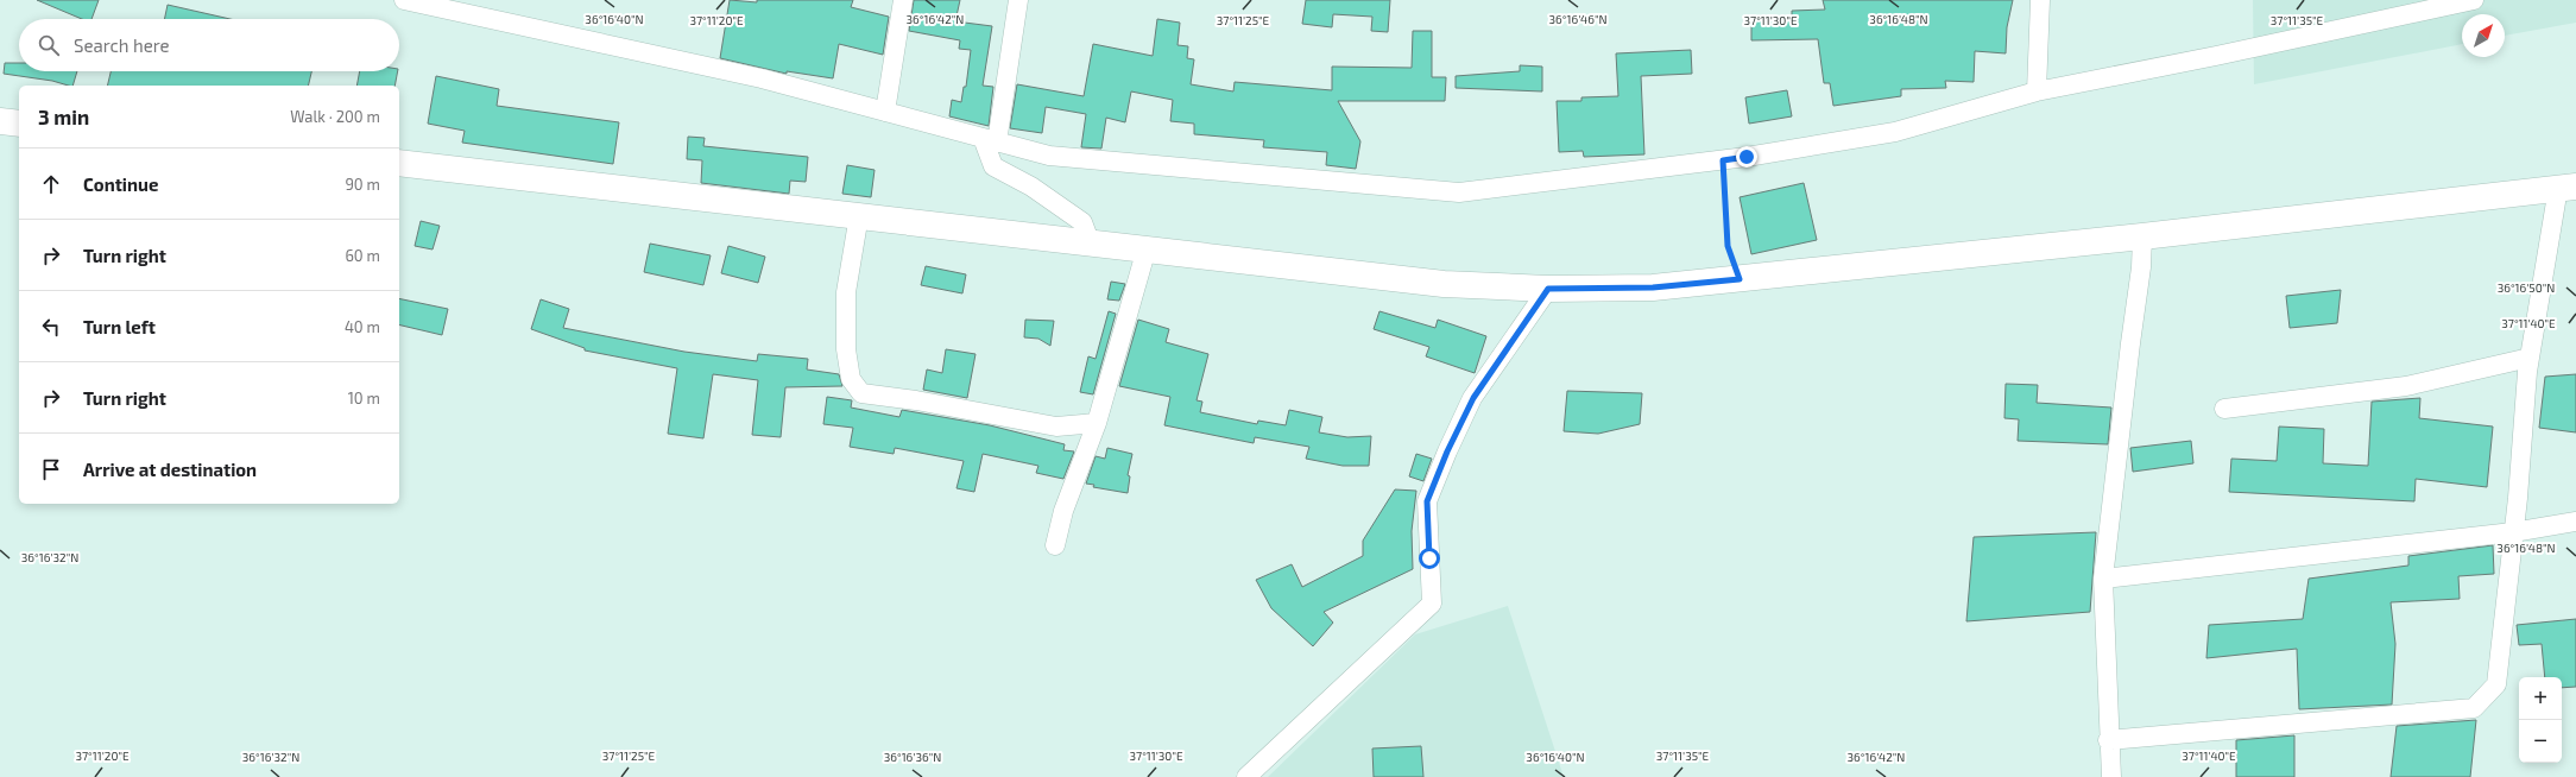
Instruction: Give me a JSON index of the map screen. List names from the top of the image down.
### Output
{
  "north": "top right",
  "page": {
    "search": "Search here",
    "heading": ["3 min", "Walk · 200 m"],
    "list": [
      ["Continue", "90 m"],
      ["Turn right", "60 m"],
      ["Turn left", "40 m"],
      ["Turn right", "10 m"],
      "Arrive at destination"
    ],
    "map_buttons": ["+", "−"]
  },
  "coordinates": [
    "36°16'40\"N",
    "36°16'42\"N",
    "36°16'46\"N",
    "36°16'48\"N",
    "37°11'20\"E",
    "37°11'25\"E",
    "37°11'30\"E",
    "37°11'35\"E",
    "36°16'50\"N",
    "37°11'40\"E",
    "36°16'32\"N",
    "36°16'36\"N"
  ]
}
